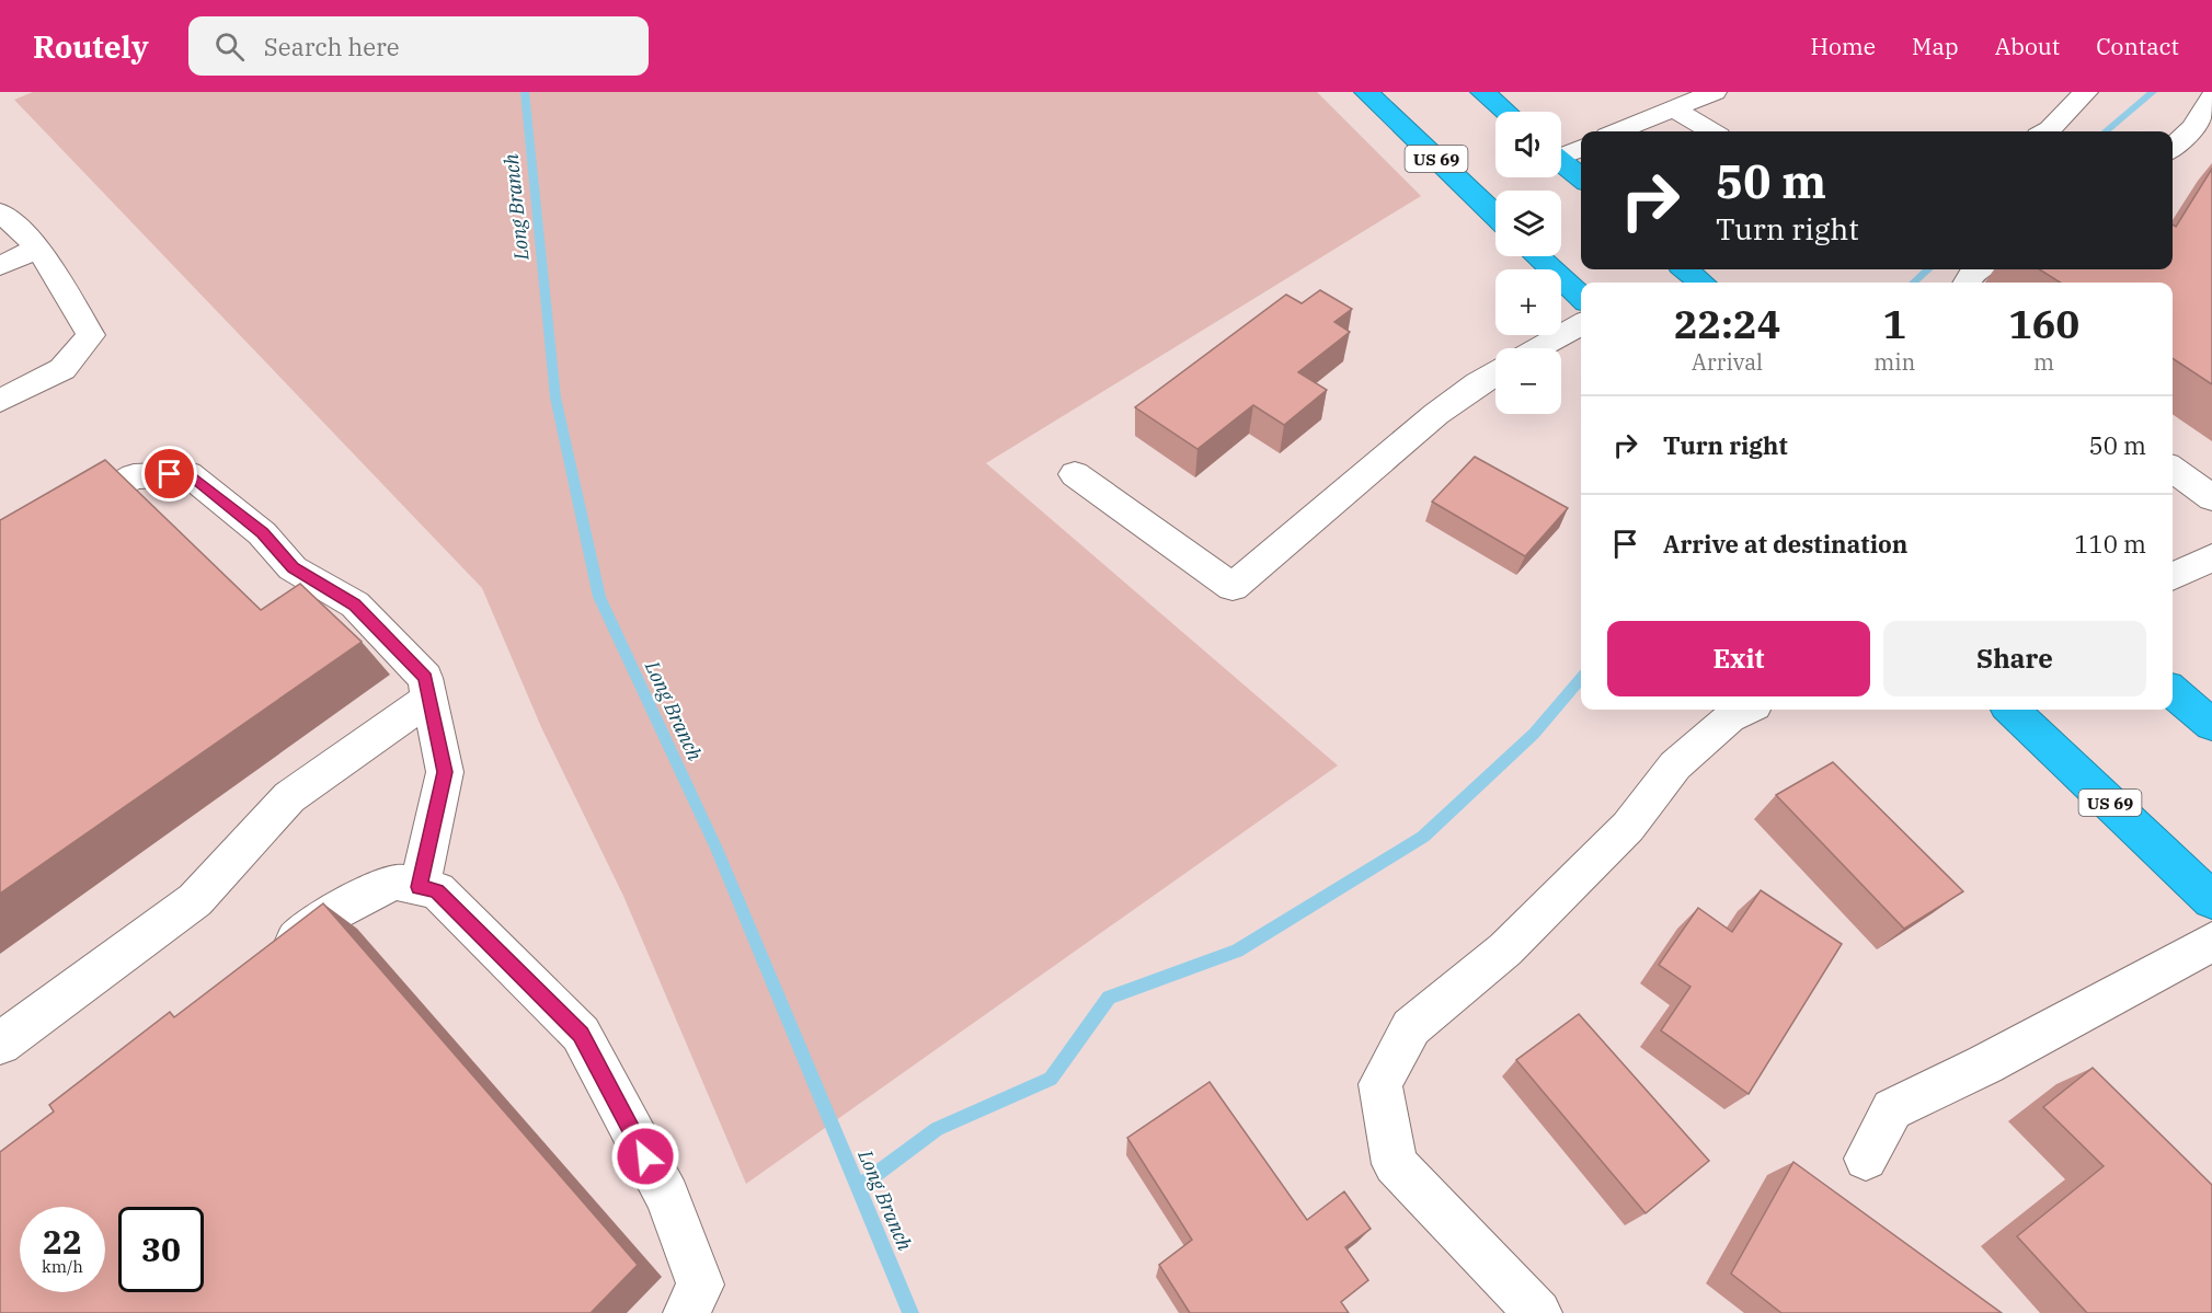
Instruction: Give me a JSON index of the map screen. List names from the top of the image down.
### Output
{
  "streets": {
    "highway": ["US 69"]
  },
  "water": ["Long Branch"],
  "page": {
    "header": "Routely",
    "search": "Search here",
    "nav": [
      "Home",
      "Map",
      "About",
      "Contact"
    ],
    "map_buttons": ["+", "−"],
    "turn": ["50 m", "Turn right"],
    "eta": [
      "22:24",
      "Arrival",
      "1",
      "min",
      "160",
      "m"
    ],
    "list": [
      {
        "name": "Turn right",
        "value": "50 m"
      },
      {
        "name": "Arrive at destination",
        "value": "110 m"
      }
    ],
    "buttons": ["Exit", "Share"],
    "speed": "22 km/h",
    "limit": "30"
  }
}
